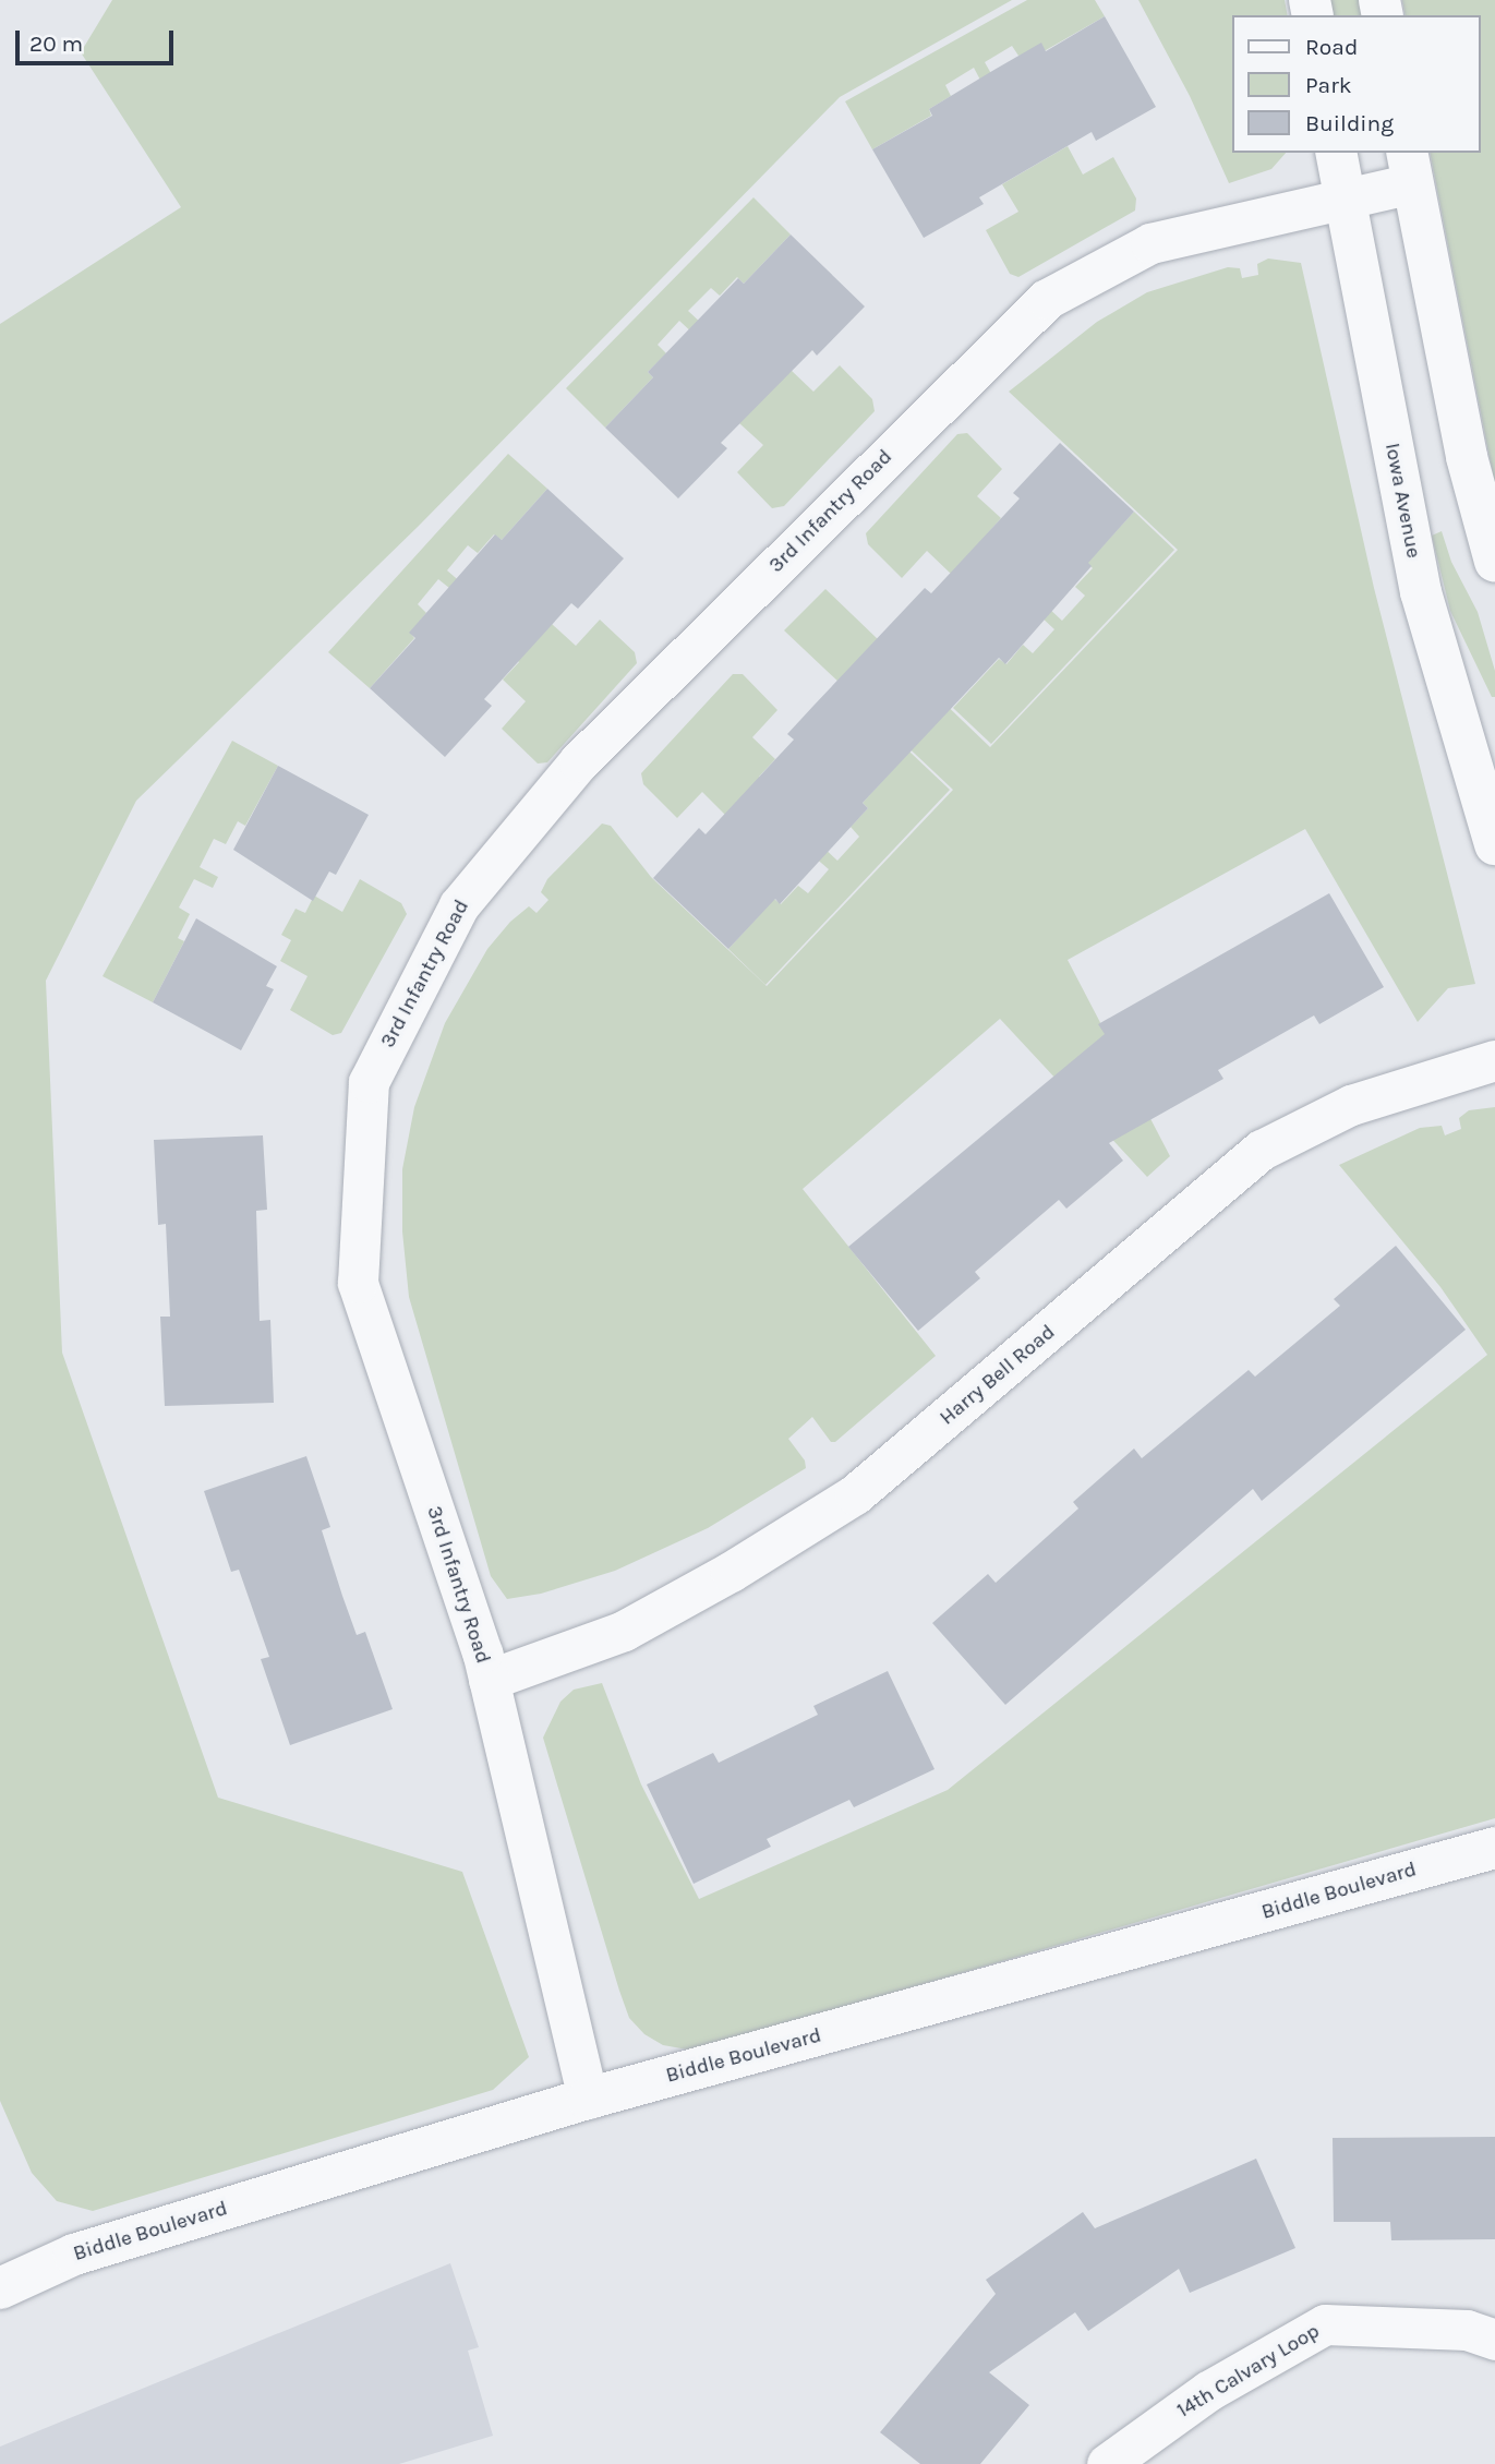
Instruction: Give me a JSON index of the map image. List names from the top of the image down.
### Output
{
  "streets": {
    "street": [
      "Iowa Avenue",
      "3rd Infantry Road",
      "Harry Bell Road",
      "Biddle Boulevard",
      "14th Calvary Loop"
    ]
  },
  "crossings": [
    ["Iowa Avenue", "3rd Infantry Road"],
    ["3rd Infantry Road", "Harry Bell Road"],
    ["3rd Infantry Road", "Biddle Boulevard"]
  ],
  "legend": ["Road", "Park", "Building"],
  "scale_bar": "20 m"
}
